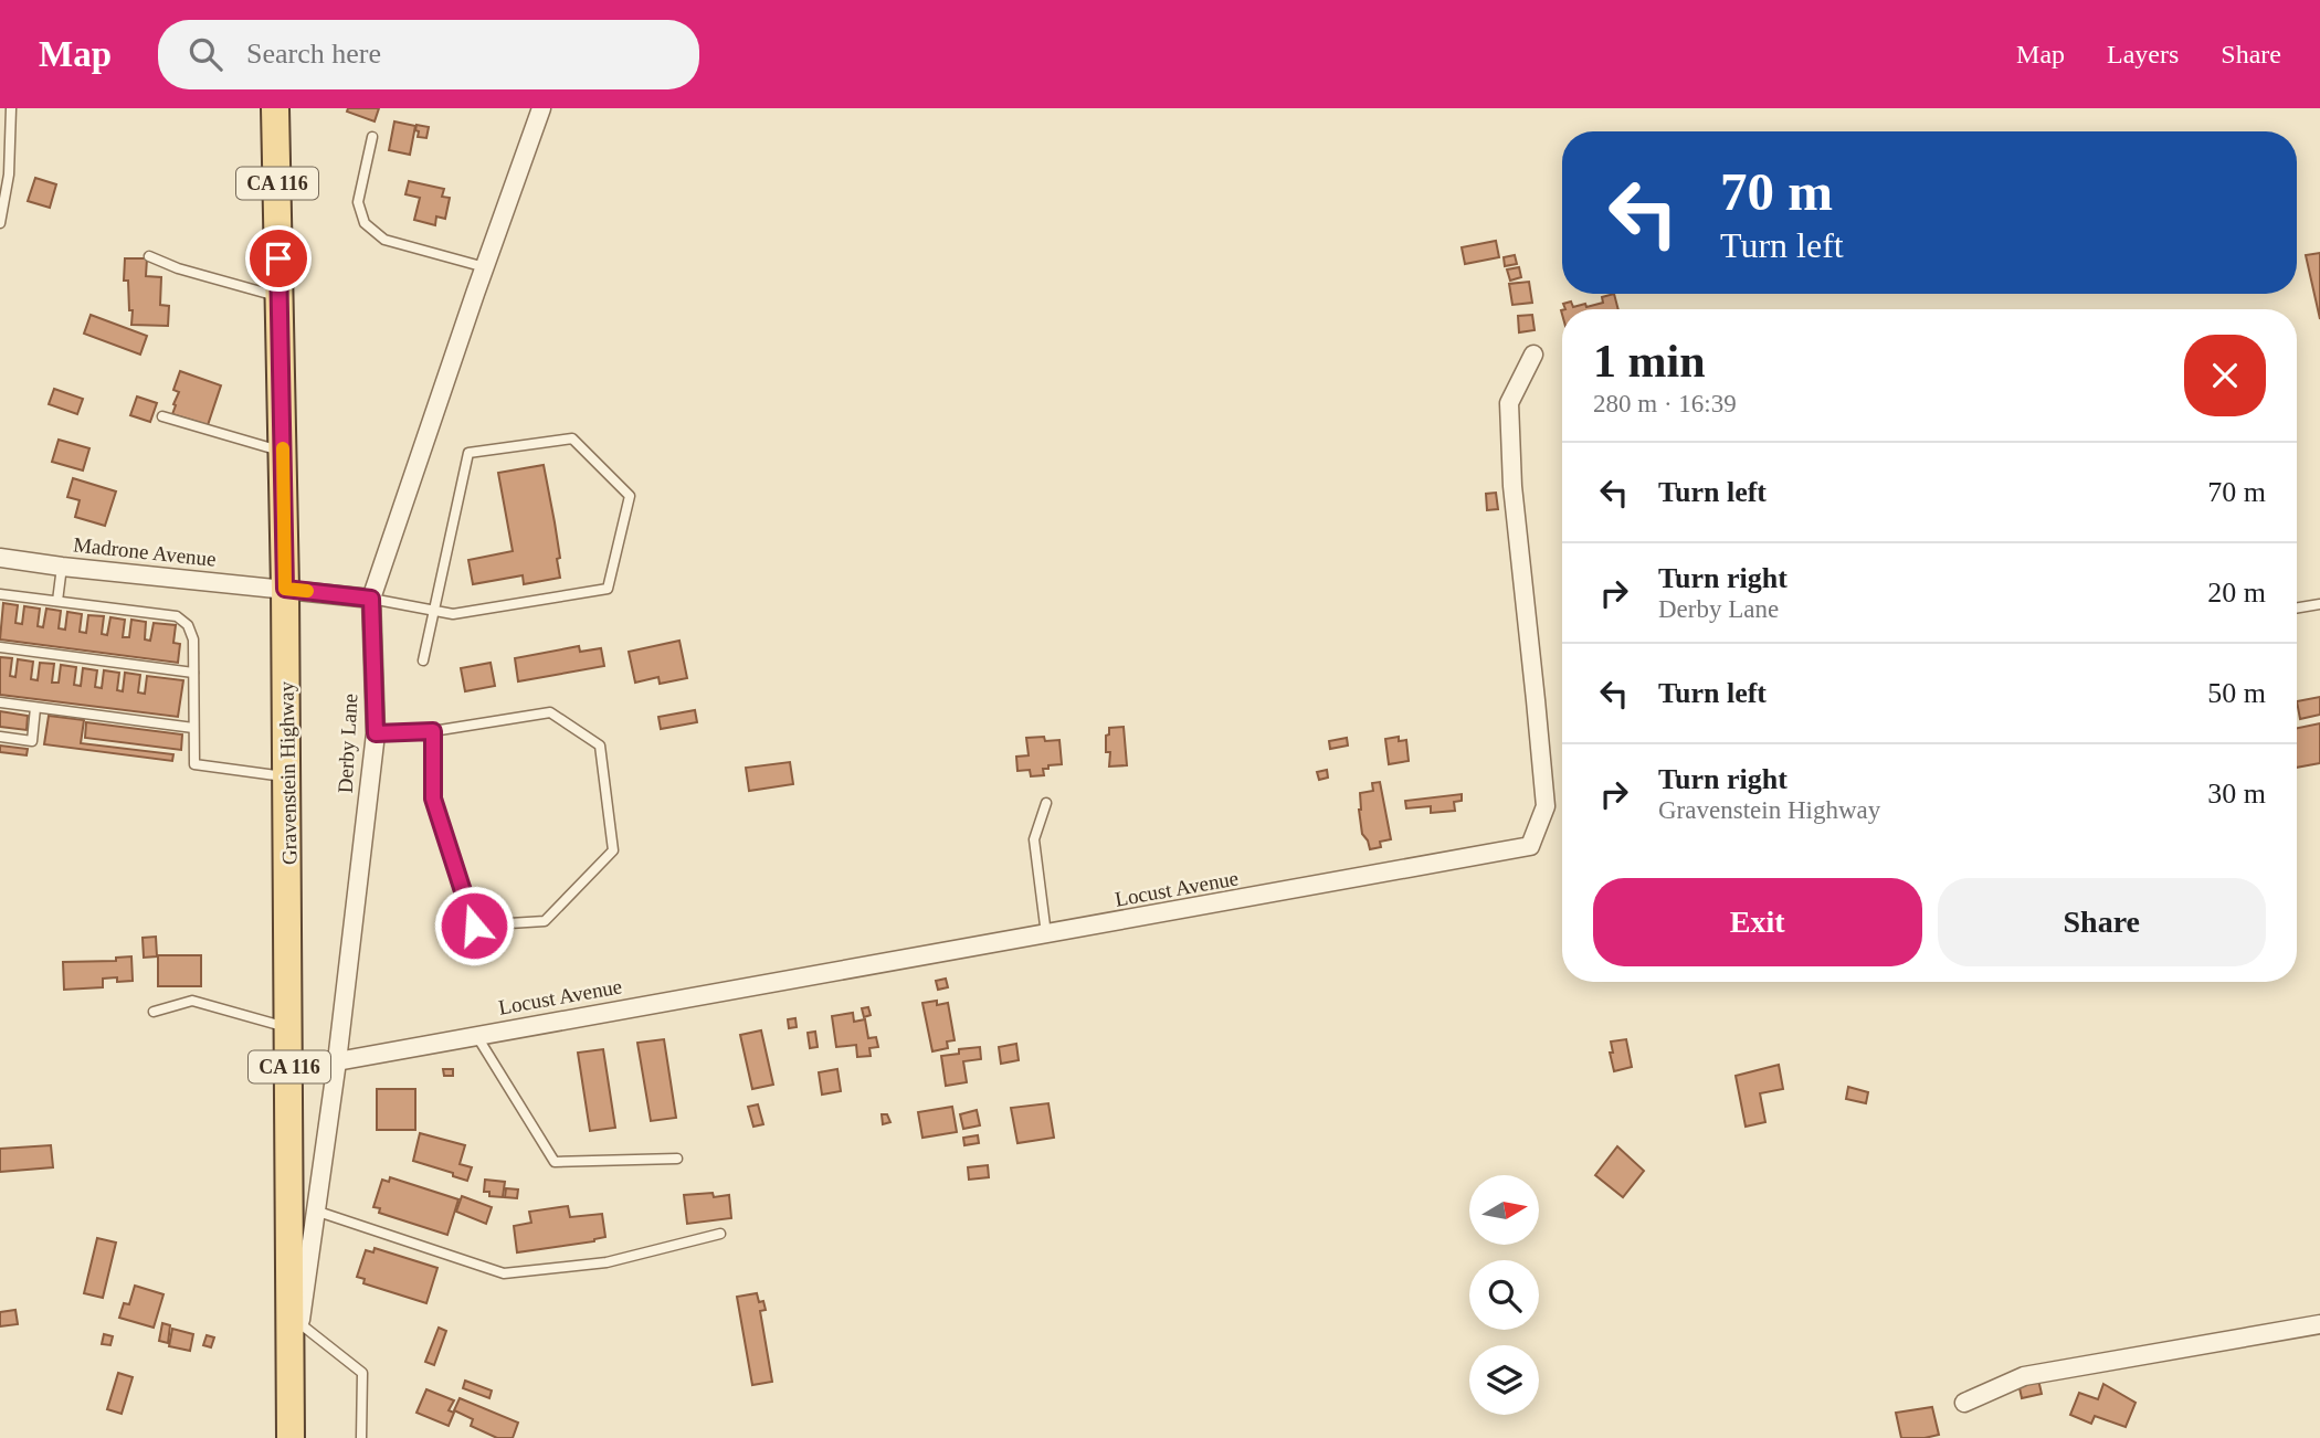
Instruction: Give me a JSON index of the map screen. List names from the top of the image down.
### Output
{
  "streets": {
    "main road": ["CA 116", "Gravenstein Highway"],
    "street": ["Madrone Avenue", "Derby Lane", "Locust Avenue"]
  },
  "crossings": [
    ["Madrone Avenue", "Derby Lane"],
    ["Madrone Avenue", "Gravenstein Highway"],
    ["Derby Lane", "Gravenstein Highway"],
    ["Derby Lane", "Locust Avenue"]
  ],
  "north": "right",
  "page": {
    "header": "Map",
    "search": "Search here",
    "nav": ["Map", "Layers", "Share"],
    "turn": ["70 m", "Turn left"],
    "heading": ["1 min", "280 m · 16:39"],
    "list": [
      {
        "name": "Turn left",
        "value": "70 m"
      },
      {
        "name": "Turn right",
        "note": "Derby Lane",
        "value": "20 m"
      },
      {
        "name": "Turn left",
        "value": "50 m"
      },
      {
        "name": "Turn right",
        "note": "Gravenstein Highway",
        "value": "30 m"
      }
    ],
    "buttons": ["Exit", "Share"]
  }
}
